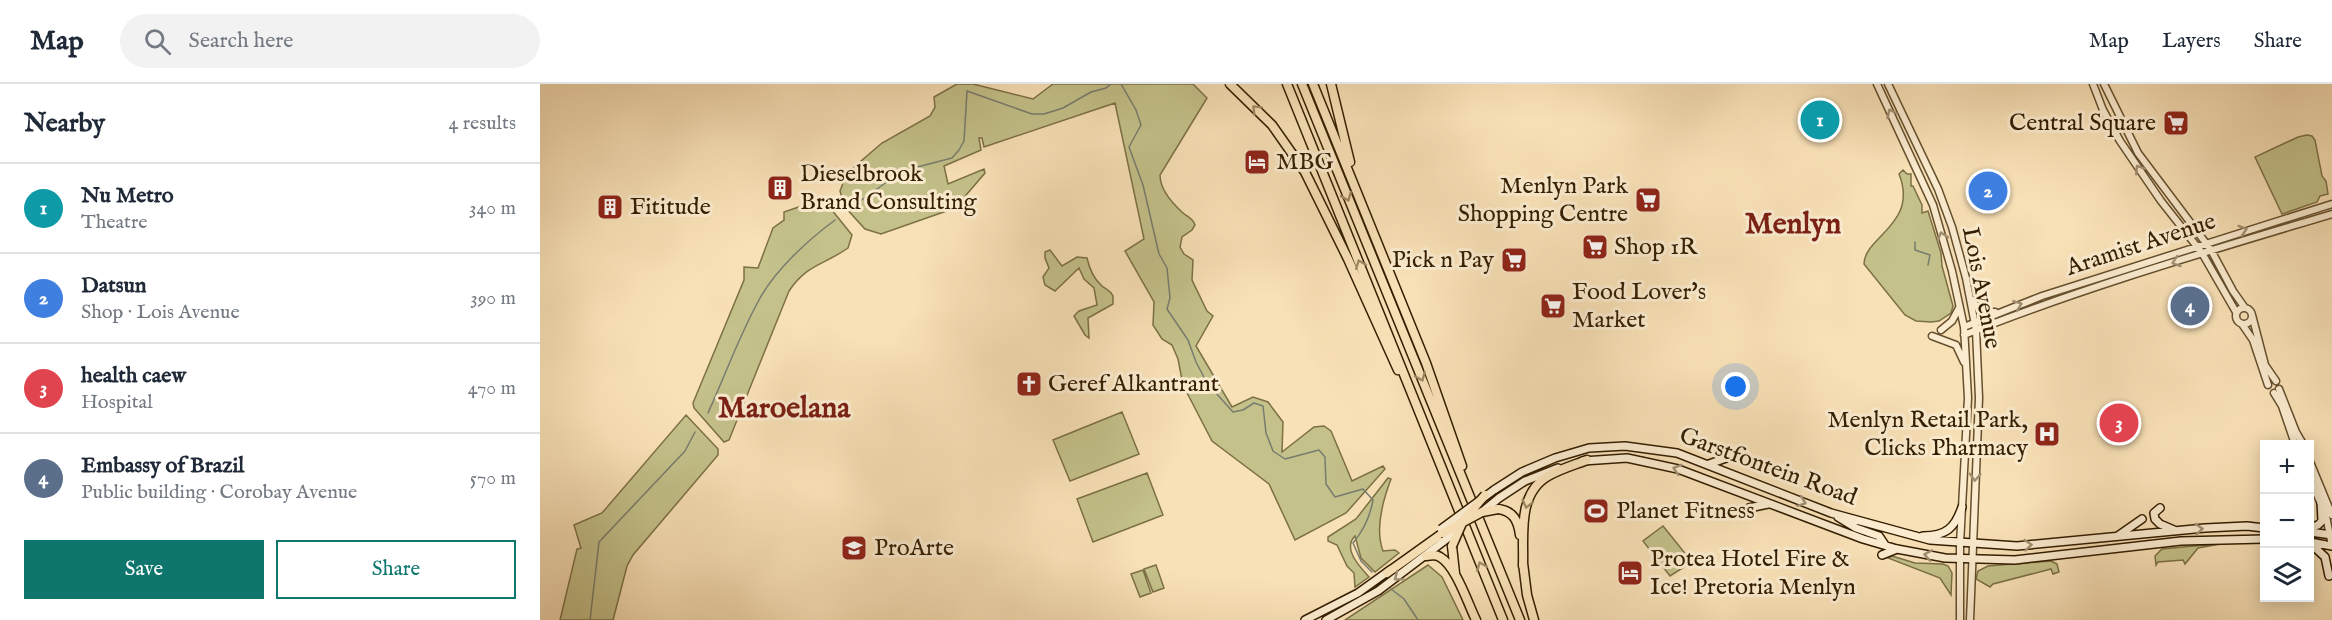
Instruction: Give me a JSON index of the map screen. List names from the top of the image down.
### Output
{
  "streets": {
    "main road": ["Garstfontein Road"],
    "street": ["Aramist Avenue", "Lois Avenue"]
  },
  "crossings": [
    ["Aramist Avenue", "Lois Avenue"],
    ["Lois Avenue", "Garstfontein Road"]
  ],
  "districts": ["Menlyn", "Maroelana"],
  "places": {
    "supermarket": [
      "Central Square",
      "Menlyn Park Shopping Centre",
      "Shop 1R",
      "Pick n Pay",
      "Food Lover's Market"
    ],
    "hotel": ["MBG", "Protea Hotel Fire & Ice! Pretoria Menlyn"],
    "building": ["Dieselbrook Brand Consulting", "Fititude"],
    "church": ["Geref Alkantrant"],
    "hospital": ["Menlyn Retail Park, Clicks Pharmacy"],
    "sports": ["Planet Fitness"],
    "school or university": ["ProArte"]
  },
  "page": {
    "header": "Map",
    "search": "Search here",
    "nav": ["Map", "Layers", "Share"],
    "heading": ["Nearby", "4 results"],
    "pins": [
      "1",
      "2",
      "4",
      "3"
    ],
    "list": [
      {
        "mark": "1",
        "name": "Nu Metro",
        "note": "Theatre",
        "value": "340 m"
      },
      {
        "mark": "2",
        "name": "Datsun",
        "note": "Shop · Lois Avenue",
        "value": "390 m"
      },
      {
        "mark": "3",
        "name": "health caew",
        "note": "Hospital",
        "value": "470 m"
      },
      {
        "mark": "4",
        "name": "Embassy of Brazil",
        "note": "Public building · Corobay Avenue",
        "value": "570 m"
      }
    ],
    "map_buttons": ["+", "−"],
    "buttons": ["Save", "Share"]
  }
}
